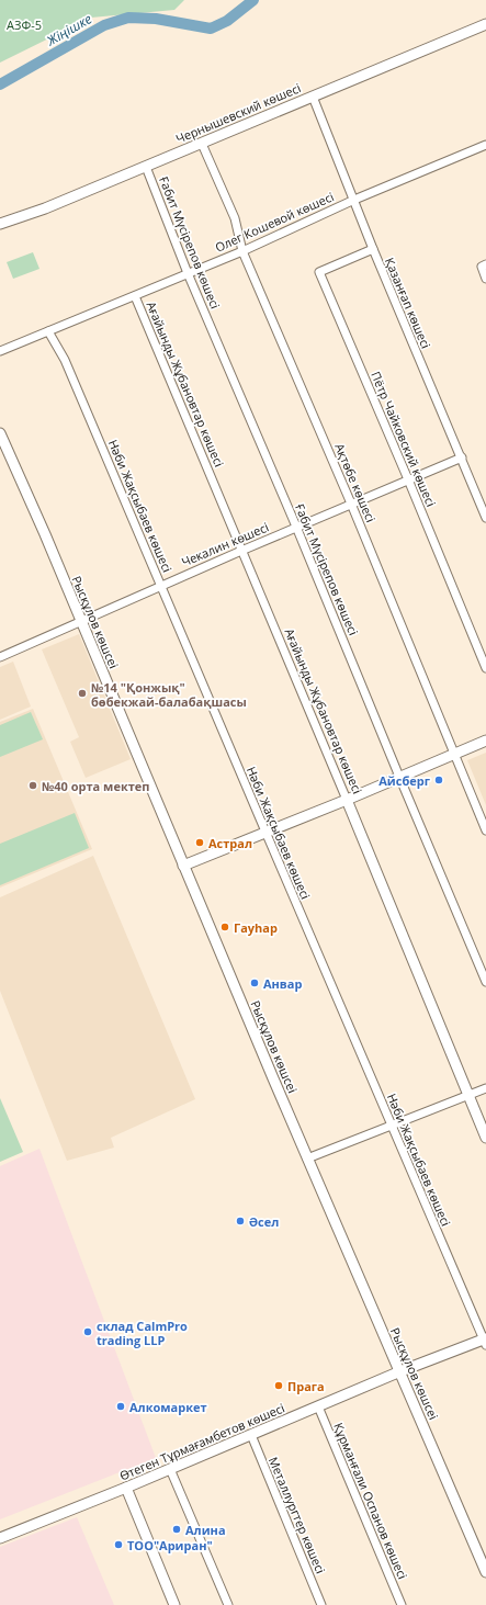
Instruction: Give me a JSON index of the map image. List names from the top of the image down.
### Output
{
  "streets": {
    "street": [
      "Чернышевский көшесі",
      "Олег Кошевой көшесі",
      "Ғабит Мүсірепов көшесі",
      "Қазанғап көшесі",
      "Ағайынды Жұбановтар көшесі",
      "Пётр Чайковский көшесі",
      "Ақтөбе көшесі",
      "Нәби Жақсыбаев көшесі",
      "Чекалин көшесі",
      "Рысқұлов көшсеі",
      "Өтеген Тұрмағамбетов көшесі",
      "Құрманғали Оспанов көшесі",
      "Металлургтер көшесі"
    ]
  },
  "crossings": [
    ["Чернышевский көшесі", "Ғабит Мүсірепов көшесі"],
    ["Чернышевский көшесі", "Қазанғап көшесі"],
    ["Чернышевский көшесі", "Ақтөбе көшесі"],
    ["Олег Кошевой көшесі", "Ғабит Мүсірепов көшесі"],
    ["Олег Кошевой көшесі", "Қазанғап көшесі"],
    ["Олег Кошевой көшесі", "Ағайынды Жұбановтар көшесі"],
    ["Олег Кошевой көшесі", "Ақтөбе көшесі"],
    ["Олег Кошевой көшесі", "Нәби Жақсыбаев көшесі"],
    ["Ғабит Мүсірепов көшесі", "Чекалин көшесі"],
    ["Қазанғап көшесі", "Пётр Чайковский көшесі"],
    ["Қазанғап көшесі", "Чекалин көшесі"],
    ["Ағайынды Жұбановтар көшесі", "Чекалин көшесі"],
    ["Пётр Чайковский көшесі", "Чекалин көшесі"],
    ["Ақтөбе көшесі", "Чекалин көшесі"],
    ["Нәби Жақсыбаев көшесі", "Чекалин көшесі"],
    ["Нәби Жақсыбаев көшесі", "Өтеген Тұрмағамбетов көшесі"],
    ["Чекалин көшесі", "Рысқұлов көшсеі"],
    ["Рысқұлов көшсеі", "Өтеген Тұрмағамбетов көшесі"],
    ["Өтеген Тұрмағамбетов көшесі", "Құрманғали Оспанов көшесі"],
    ["Өтеген Тұрмағамбетов көшесі", "Металлургтер көшесі"]
  ],
  "water": ["Жіңішке"],
  "parks": ["АЗФ-5"],
  "places": [
    "№14 \"Қонжық\" бөбекжай-балабақшасы",
    "Айсберг",
    "№40 орта мектеп",
    "Астрал",
    "Гауhар",
    "Анвар",
    "Əсел",
    "склад CalmPro trading LLP",
    "Прага",
    "Алкомаркет",
    "Алина",
    "ТОО\"Ариран\""
  ]
}
